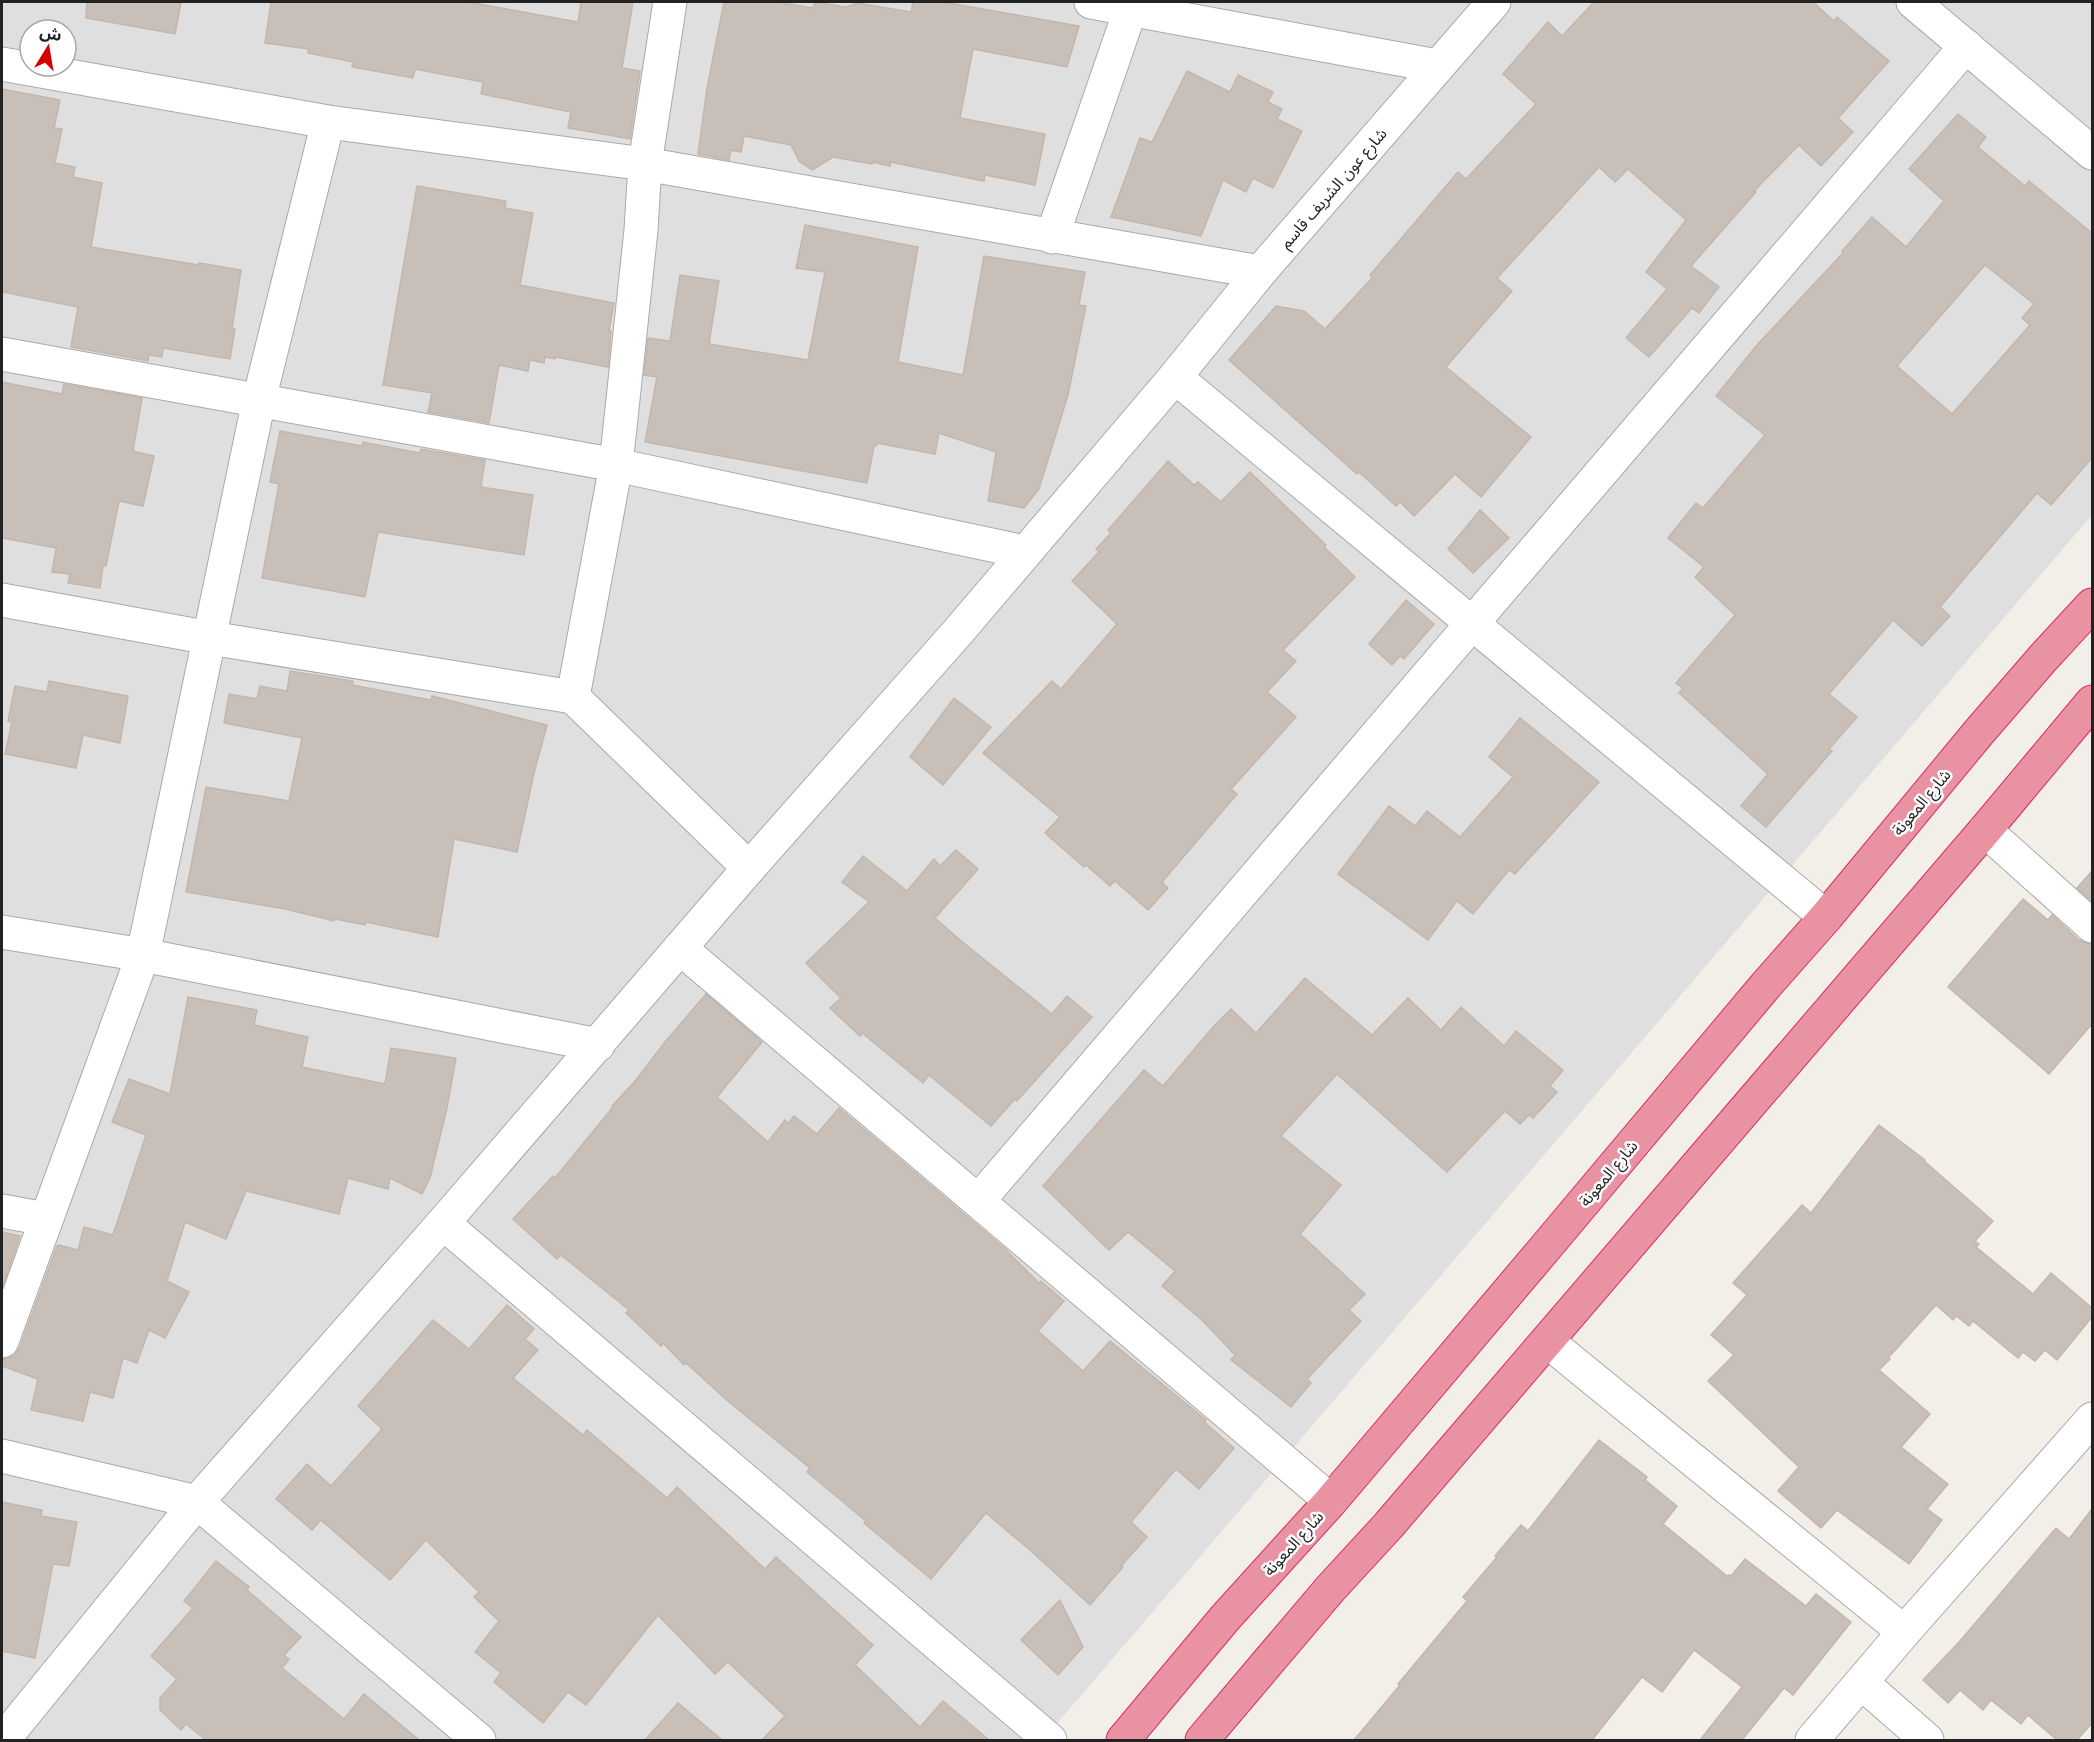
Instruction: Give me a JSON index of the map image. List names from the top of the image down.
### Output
{
  "streets": {
    "highway": ["شارع المعونة"],
    "street": ["شارع عون الشريف قاسم"]
  },
  "north": "top"
}
